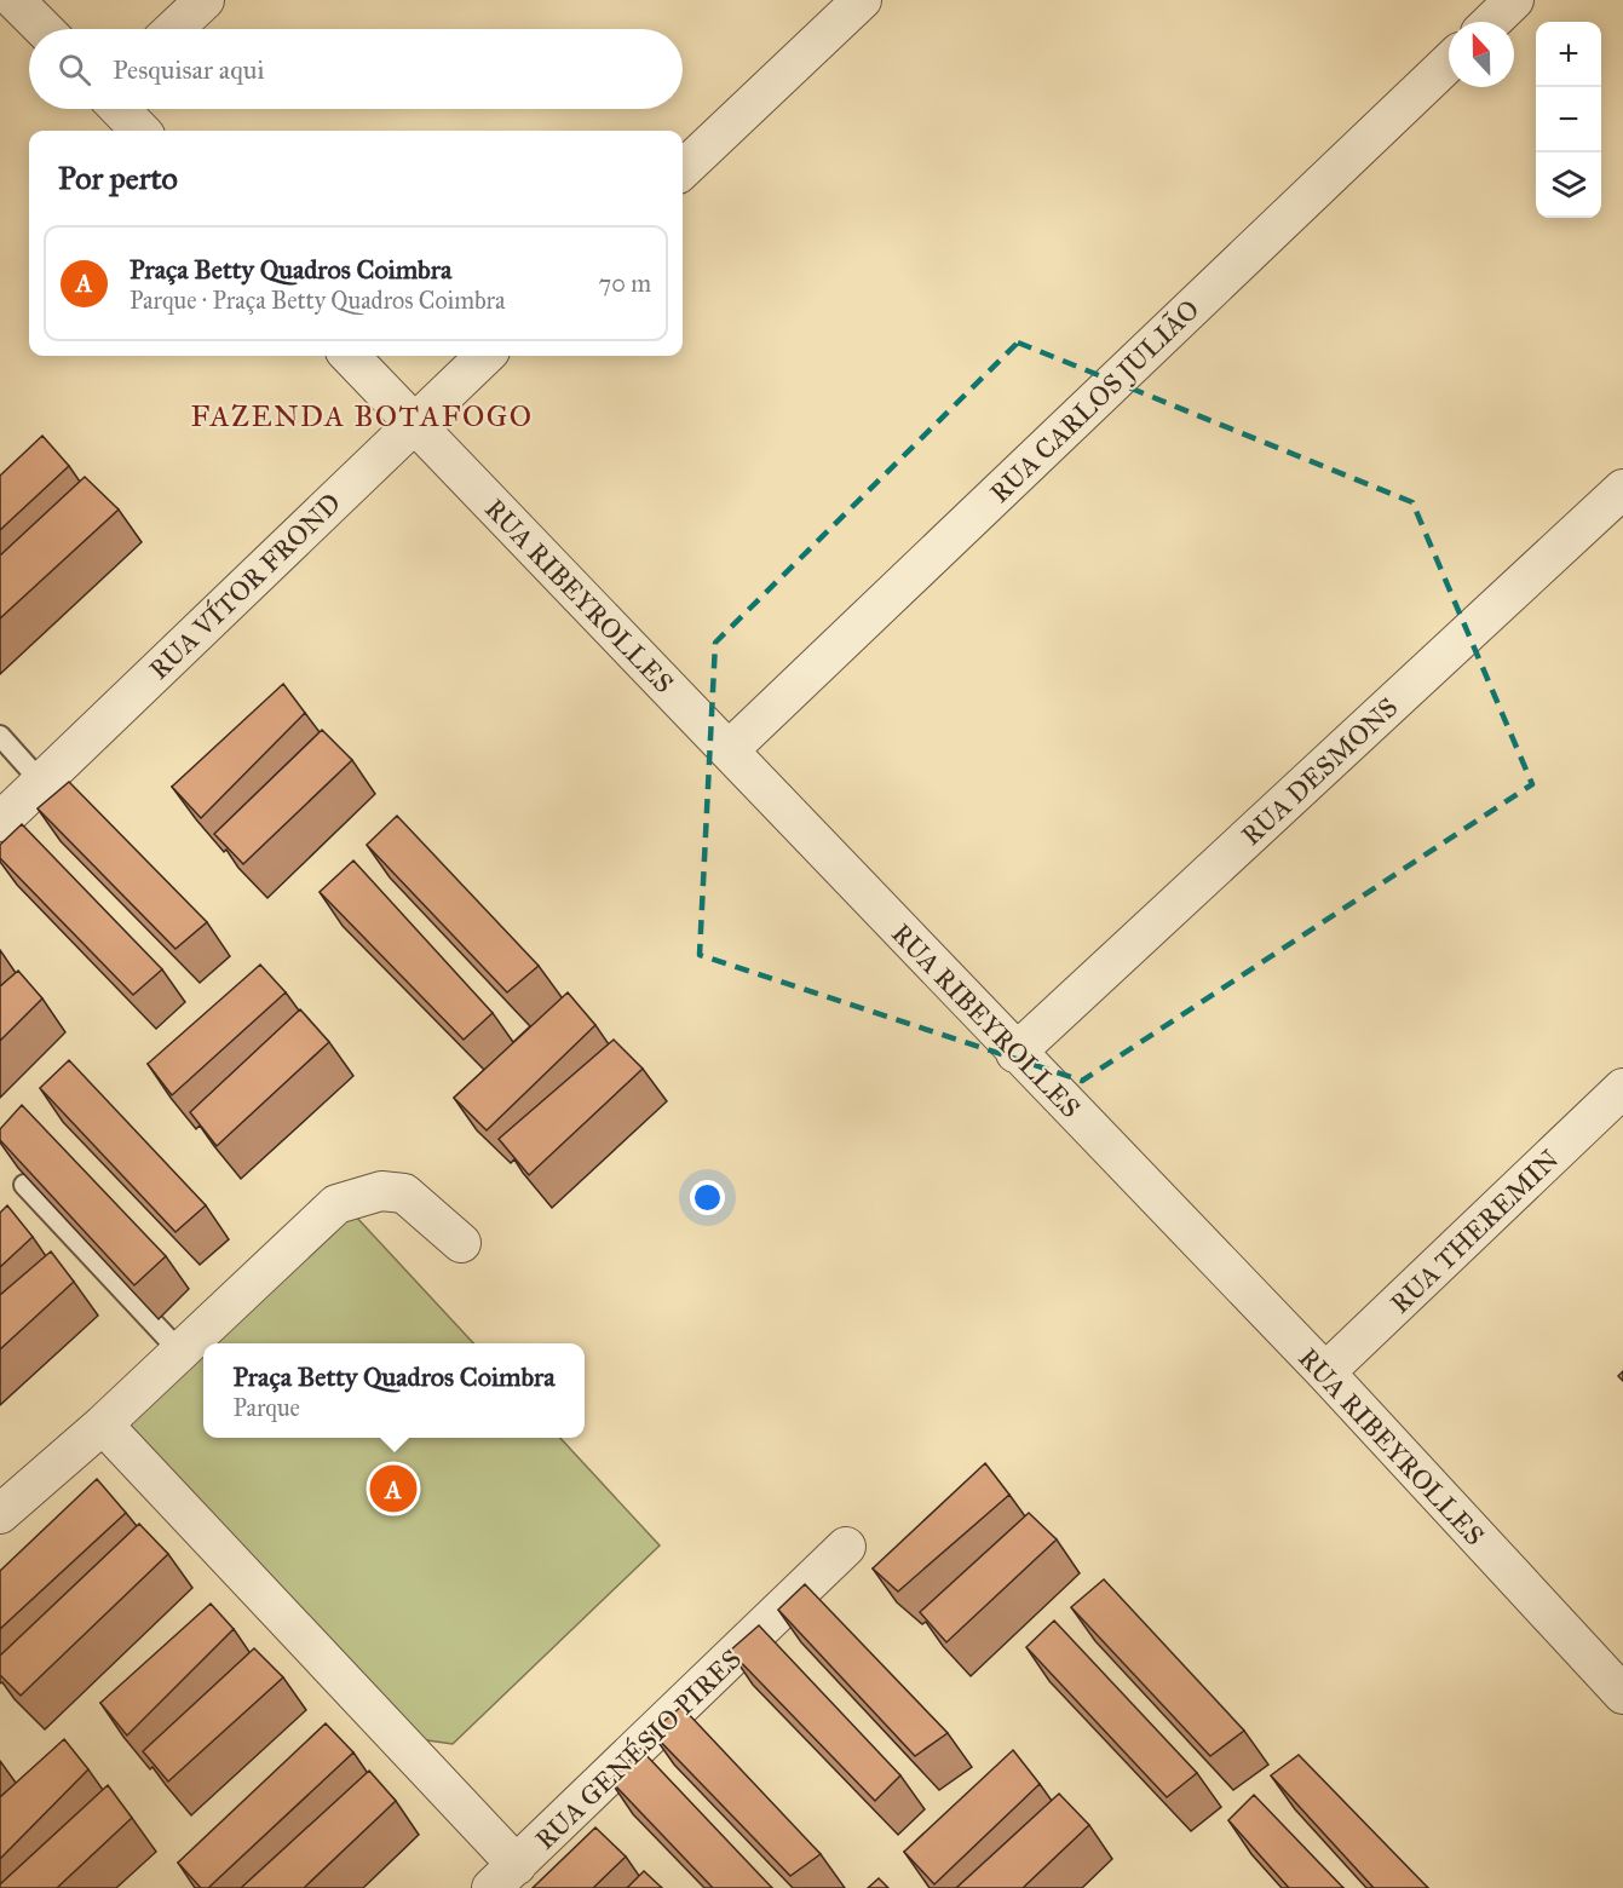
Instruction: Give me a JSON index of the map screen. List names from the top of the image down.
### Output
{
  "streets": {
    "street": [
      "RUA CARLOS JULIÃO",
      "RUA VÍTOR FROND",
      "RUA RIBEYROLLES",
      "RUA DESMONS",
      "RUA THEREMIN",
      "RUA GENÉSIO PIRES"
    ]
  },
  "crossings": [
    ["RUA CARLOS JULIÃO", "RUA RIBEYROLLES"],
    ["RUA VÍTOR FROND", "RUA RIBEYROLLES"],
    ["RUA RIBEYROLLES", "RUA DESMONS"],
    ["RUA RIBEYROLLES", "RUA THEREMIN"]
  ],
  "districts": ["FAZENDA BOTAFOGO"],
  "north": "top",
  "page": {
    "map_buttons": ["+", "−"],
    "search": "Pesquisar aqui",
    "heading": "Por perto",
    "list": [
      {
        "mark": "A",
        "name": "Praça Betty Quadros Coimbra",
        "note": "Parque · Praça Betty Quadros Coimbra",
        "value": "70 m"
      }
    ],
    "popup": ["Praça Betty Quadros Coimbra", "Parque"],
    "pins": "A"
  }
}
